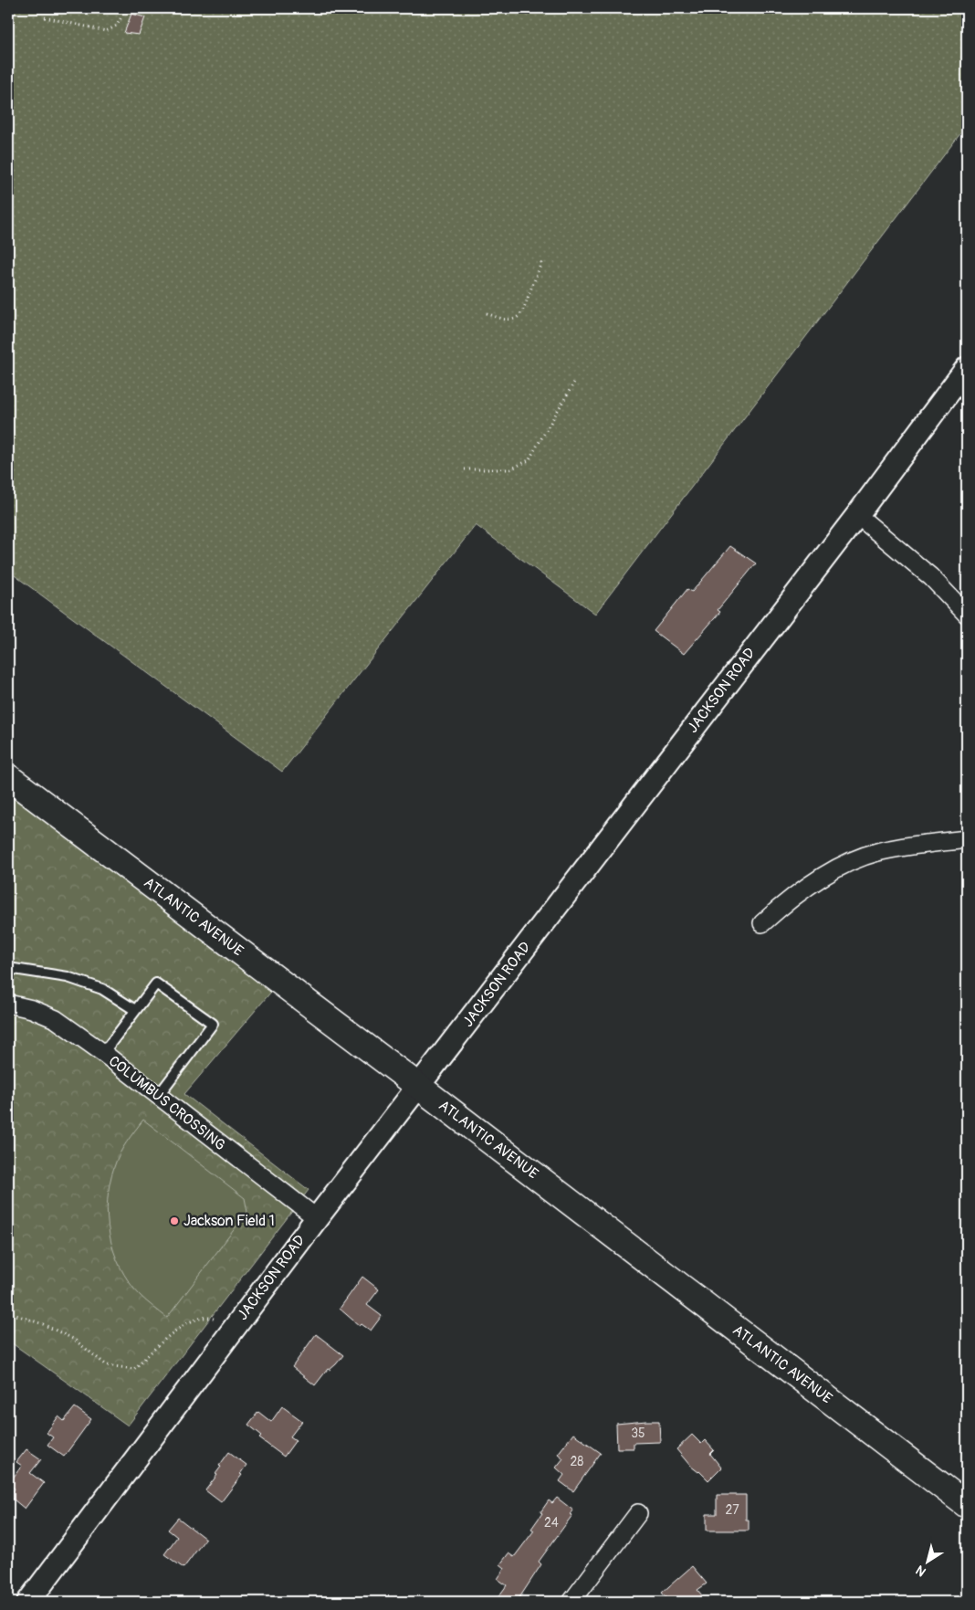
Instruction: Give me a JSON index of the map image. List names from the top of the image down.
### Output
{
  "streets": {
    "main road": ["ATLANTIC AVENUE"],
    "street": ["JACKSON ROAD", "COLUMBUS CROSSING"]
  },
  "crossings": [
    ["JACKSON ROAD", "ATLANTIC AVENUE"],
    ["JACKSON ROAD", "COLUMBUS CROSSING"]
  ],
  "places": ["Jackson Field 1"],
  "house_numbers": [
    "35",
    "28",
    "27",
    "24"
  ],
  "north": "bottom left"
}
